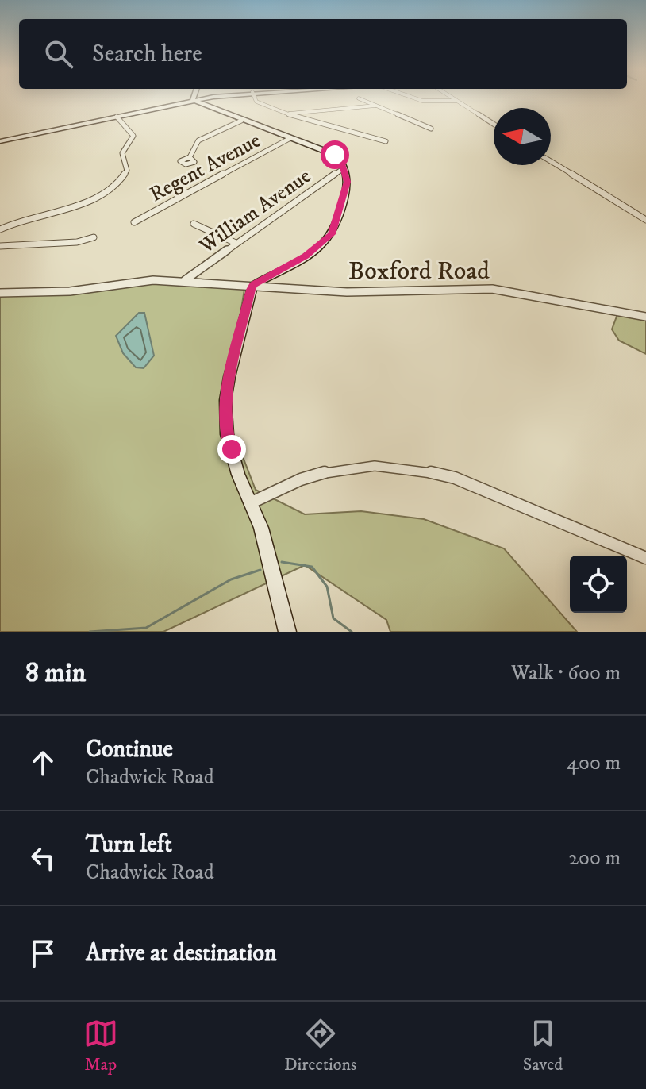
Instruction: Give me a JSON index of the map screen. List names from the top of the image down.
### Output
{
  "streets": {
    "street": ["Regent Avenue", "William Avenue", "Boxford Road"]
  },
  "crossings": [
    ["William Avenue", "Boxford Road"]
  ],
  "north": "left",
  "page": {
    "search": "Search here",
    "heading": ["8 min", "Walk · 600 m"],
    "list": [
      ["Continue", "Chadwick Road", "400 m"],
      ["Turn left", "Chadwick Road", "200 m"],
      "Arrive at destination"
    ],
    "nav": ["Map", "Directions", "Saved"]
  }
}
